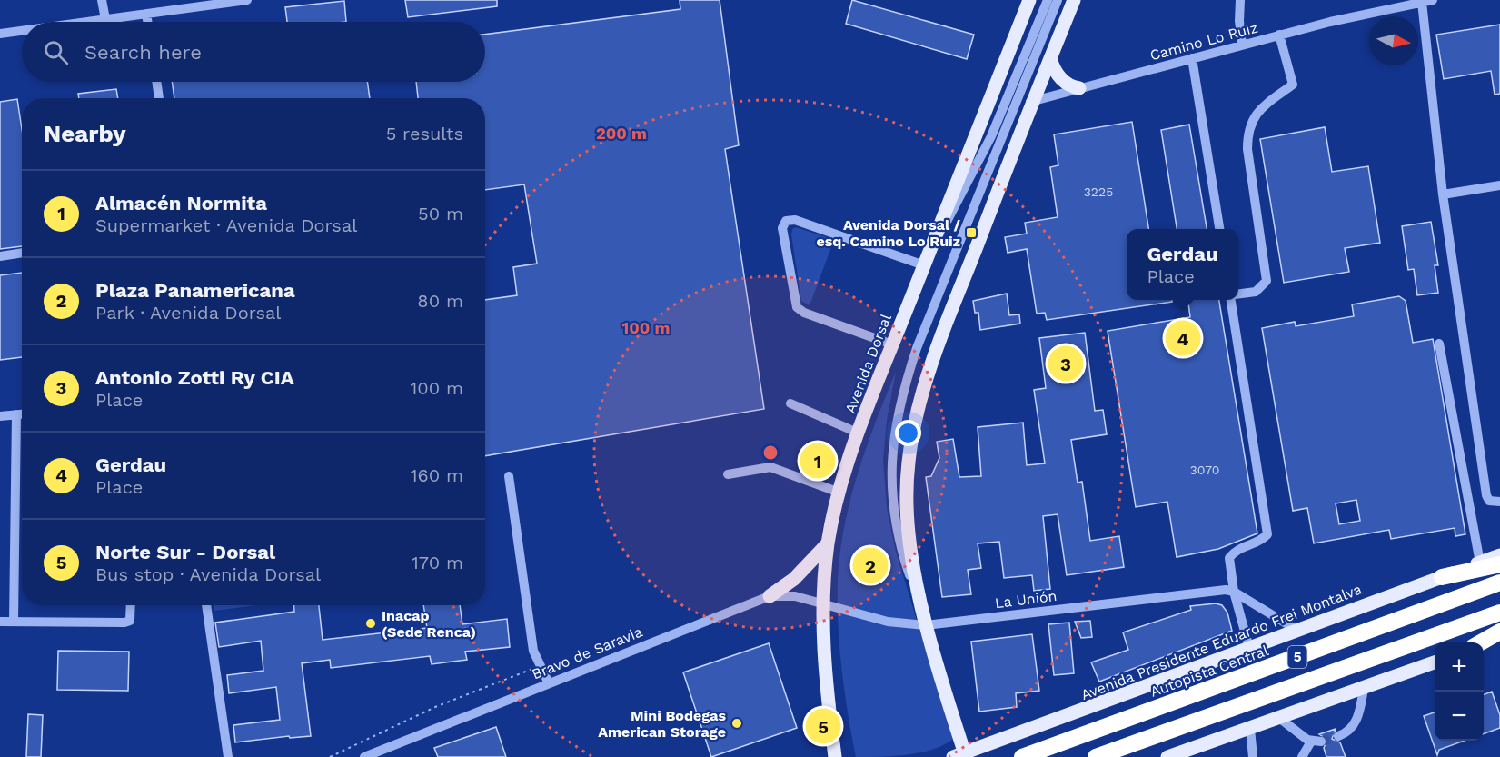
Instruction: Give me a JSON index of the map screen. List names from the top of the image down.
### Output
{
  "streets": {
    "highway": ["5", "Autopista Central"],
    "main road": ["Avenida Dorsal", "Avenida Presidente Eduardo Frei Montalva"],
    "street": ["Camino Lo Ruiz", "La Unión", "Bravo de Saravia"]
  },
  "crossings": [
    ["Camino Lo Ruiz", "Avenida Dorsal"],
    ["Avenida Dorsal", "La Unión"],
    ["Avenida Dorsal", "Bravo de Saravia"],
    ["La Unión", "Bravo de Saravia"]
  ],
  "places": {
    "transit": ["Avenida Dorsal / esq. Camino Lo Ruiz"],
    "other": ["Inacap (Sede Renca)", "Mini Bodegas American Storage"]
  },
  "house_numbers": ["3225", "3070"],
  "north": "right",
  "page": {
    "search": "Search here",
    "heading": ["Nearby", "5 results"],
    "list": [
      {
        "mark": "1",
        "name": "Almacén Normita",
        "note": "Supermarket · Avenida Dorsal",
        "value": "50 m"
      },
      {
        "mark": "2",
        "name": "Plaza Panamericana",
        "note": "Park · Avenida Dorsal",
        "value": "80 m"
      },
      {
        "mark": "3",
        "name": "Antonio Zotti Ry CIA",
        "note": "Place",
        "value": "100 m"
      },
      {
        "mark": "4",
        "name": "Gerdau",
        "note": "Place",
        "value": "160 m"
      },
      {
        "mark": "5",
        "name": "Norte Sur - Dorsal",
        "note": "Bus stop · Avenida Dorsal",
        "value": "170 m"
      }
    ],
    "popup": ["Gerdau", "Place"],
    "pins": [
      "4",
      "3",
      "1",
      "2",
      "5"
    ],
    "map_buttons": ["+", "−"]
  },
  "rings": ["200 m", "100 m"]
}
